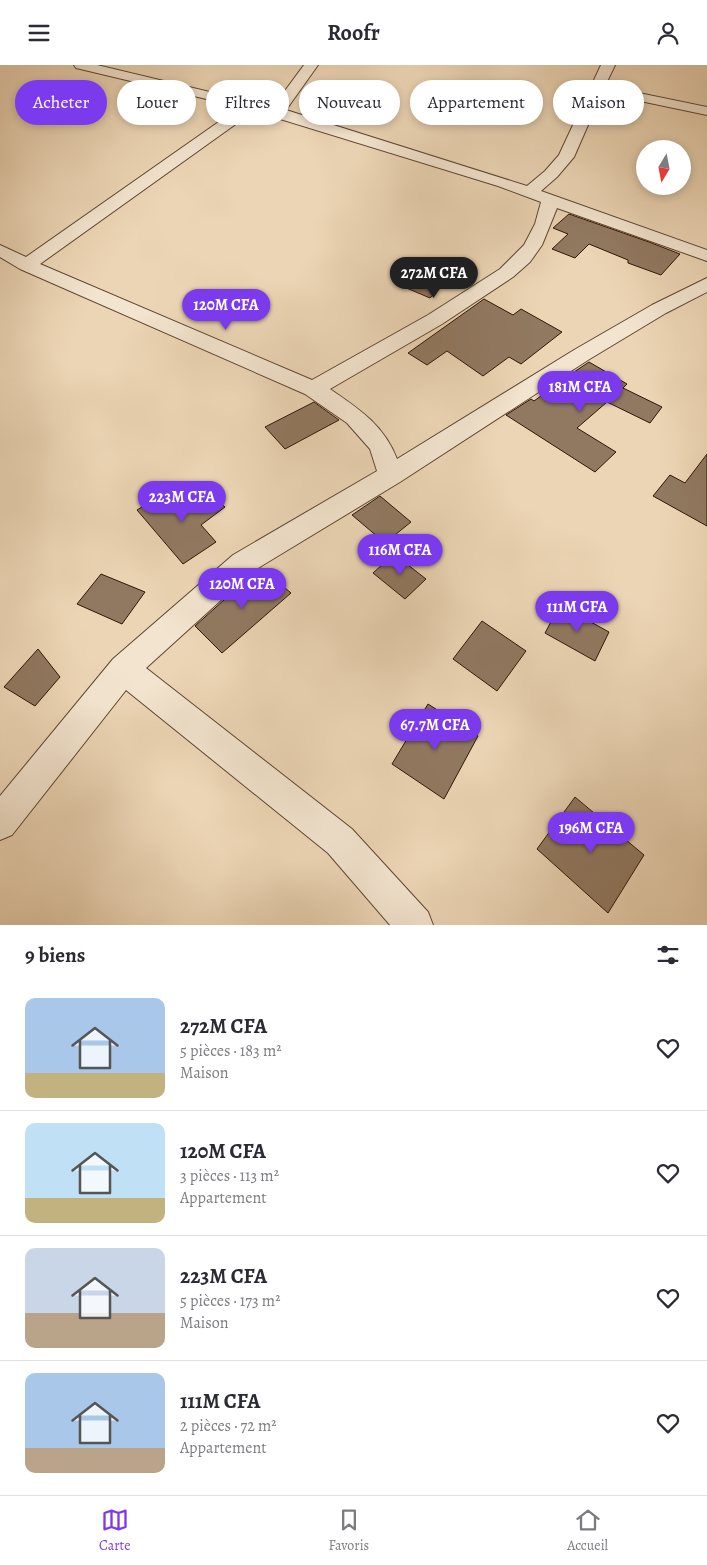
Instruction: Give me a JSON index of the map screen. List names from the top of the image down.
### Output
{
  "north": "bottom",
  "page": {
    "header": "Roofr",
    "chip": [
      "Acheter",
      "Louer",
      "Filtres",
      "Nouveau",
      "Appartement",
      "Maison"
    ],
    "price": [
      "272M CFA",
      "120M CFA",
      "181M CFA",
      "223M CFA",
      "116M CFA",
      "120M CFA",
      "111M CFA",
      "67.7M CFA",
      "196M CFA"
    ],
    "heading": "9 biens",
    "list": [
      {
        "name": "272M CFA",
        "note": "5 pièces · 183 m² · Maison"
      },
      {
        "name": "120M CFA",
        "note": "3 pièces · 113 m² · Appartement"
      },
      {
        "name": "223M CFA",
        "note": "5 pièces · 173 m² · Maison"
      },
      {
        "name": "111M CFA",
        "note": "2 pièces · 72 m² · Appartement"
      }
    ],
    "tabs": ["Carte", "Favoris", "Accueil"]
  }
}
